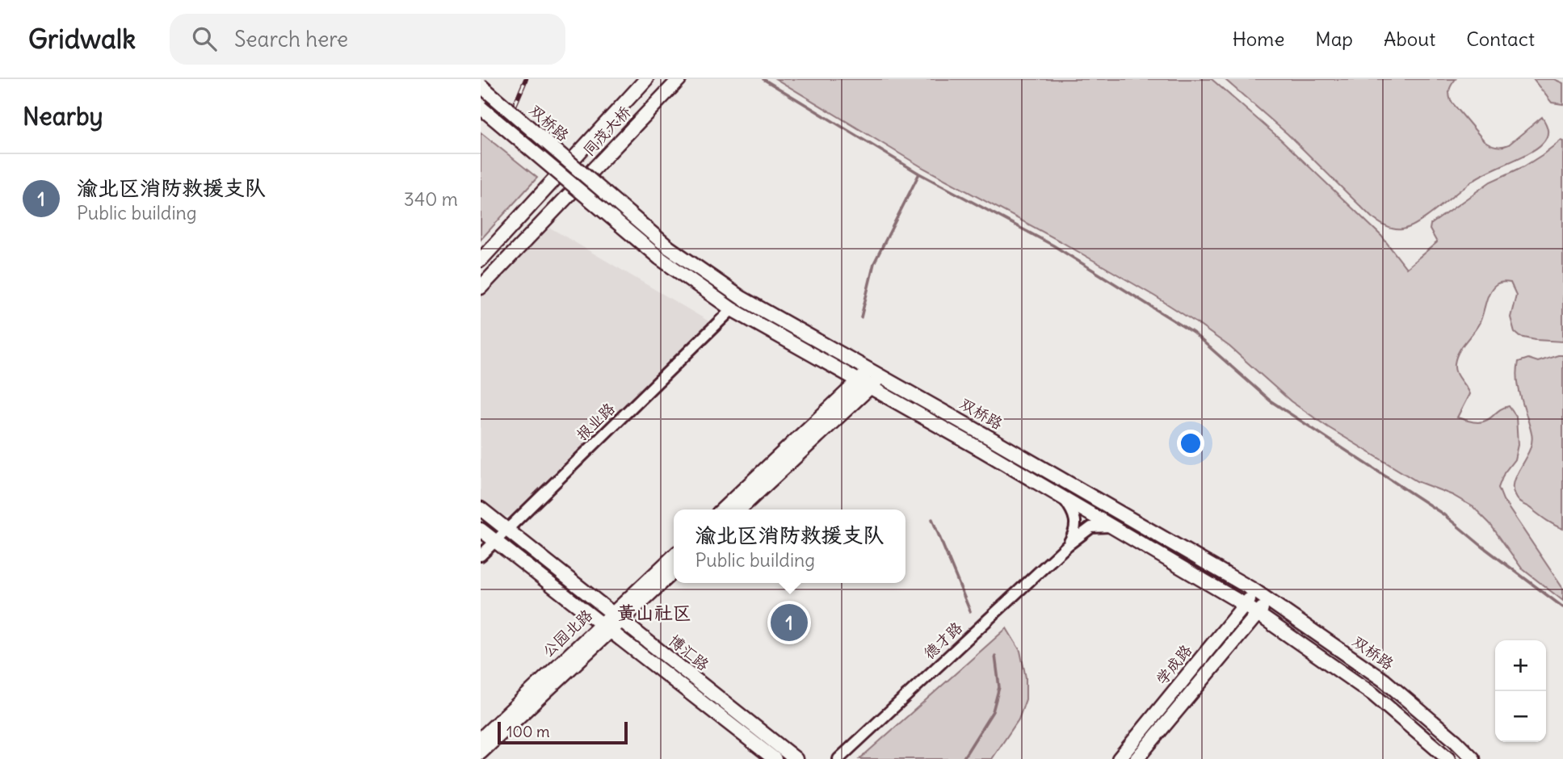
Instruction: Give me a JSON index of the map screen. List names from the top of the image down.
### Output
{
  "streets": {
    "main road": [
      "双桥路",
      "同茂大桥",
      "公园北路",
      "博汇路",
      "学成路"
    ],
    "street": ["报业路", "德才路"]
  },
  "crossings": [
    ["双桥路", "报业路"],
    ["双桥路", "德才路"],
    ["双桥路", "学成路"],
    ["报业路", "博汇路"],
    ["公园北路", "博汇路"]
  ],
  "districts": ["黄山社区"],
  "scale_bar": "100 m",
  "page": {
    "header": "Gridwalk",
    "search": "Search here",
    "nav": [
      "Home",
      "Map",
      "About",
      "Contact"
    ],
    "heading": "Nearby",
    "list": [
      {
        "mark": "1",
        "name": "渝北区消防救援支队",
        "note": "Public building",
        "value": "340 m"
      }
    ],
    "popup": ["渝北区消防救援支队", "Public building"],
    "pins": "1",
    "map_buttons": ["+", "−"],
    "scale": "100 m"
  }
}
